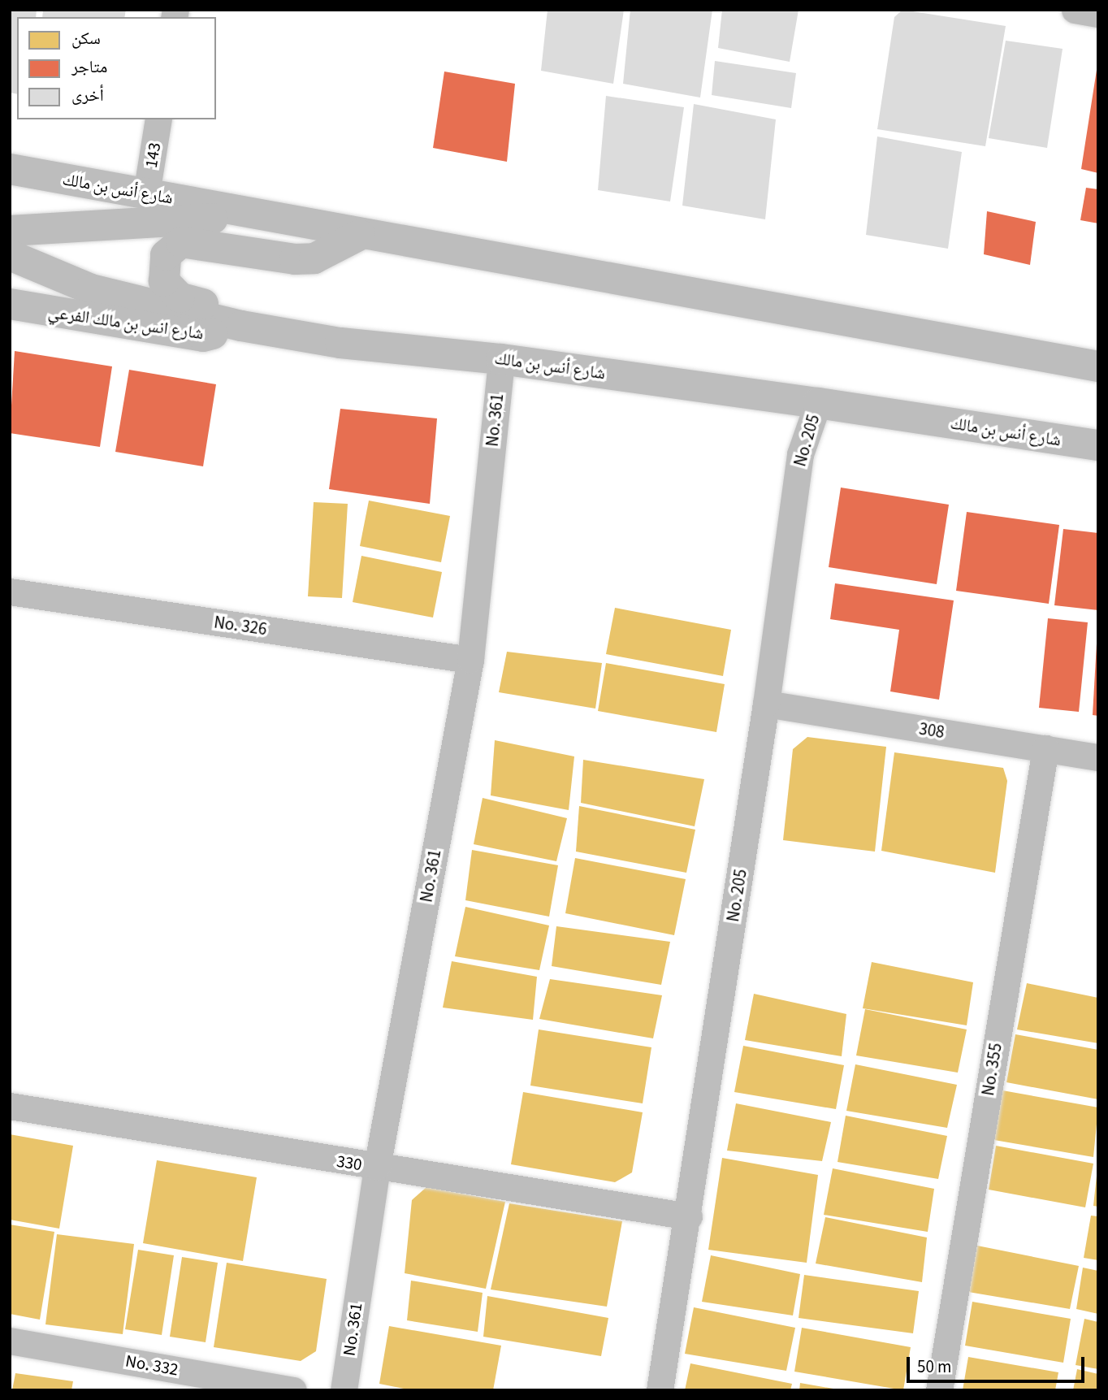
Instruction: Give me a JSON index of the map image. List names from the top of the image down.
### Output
{
  "streets": {
    "main road": ["شارع أنس بن مالك", "شارع انس بن مالك الفرعي"],
    "street": [
      "143",
      "No. 361",
      "No. 205",
      "No. 326",
      "308",
      "No. 355",
      "330",
      "No. 332"
    ]
  },
  "crossings": [
    ["143", "شارع أنس بن مالك"],
    ["شارع أنس بن مالك", "شارع انس بن مالك الفرعي"],
    ["شارع أنس بن مالك", "No. 361"],
    ["شارع أنس بن مالك", "No. 205"],
    ["No. 361", "No. 326"],
    ["No. 361", "330"],
    ["No. 205", "308"],
    ["No. 205", "330"],
    ["308", "No. 355"]
  ],
  "legend": ["سكن", "متاجر", "أخرى"],
  "scale_bar": "50 m"
}
